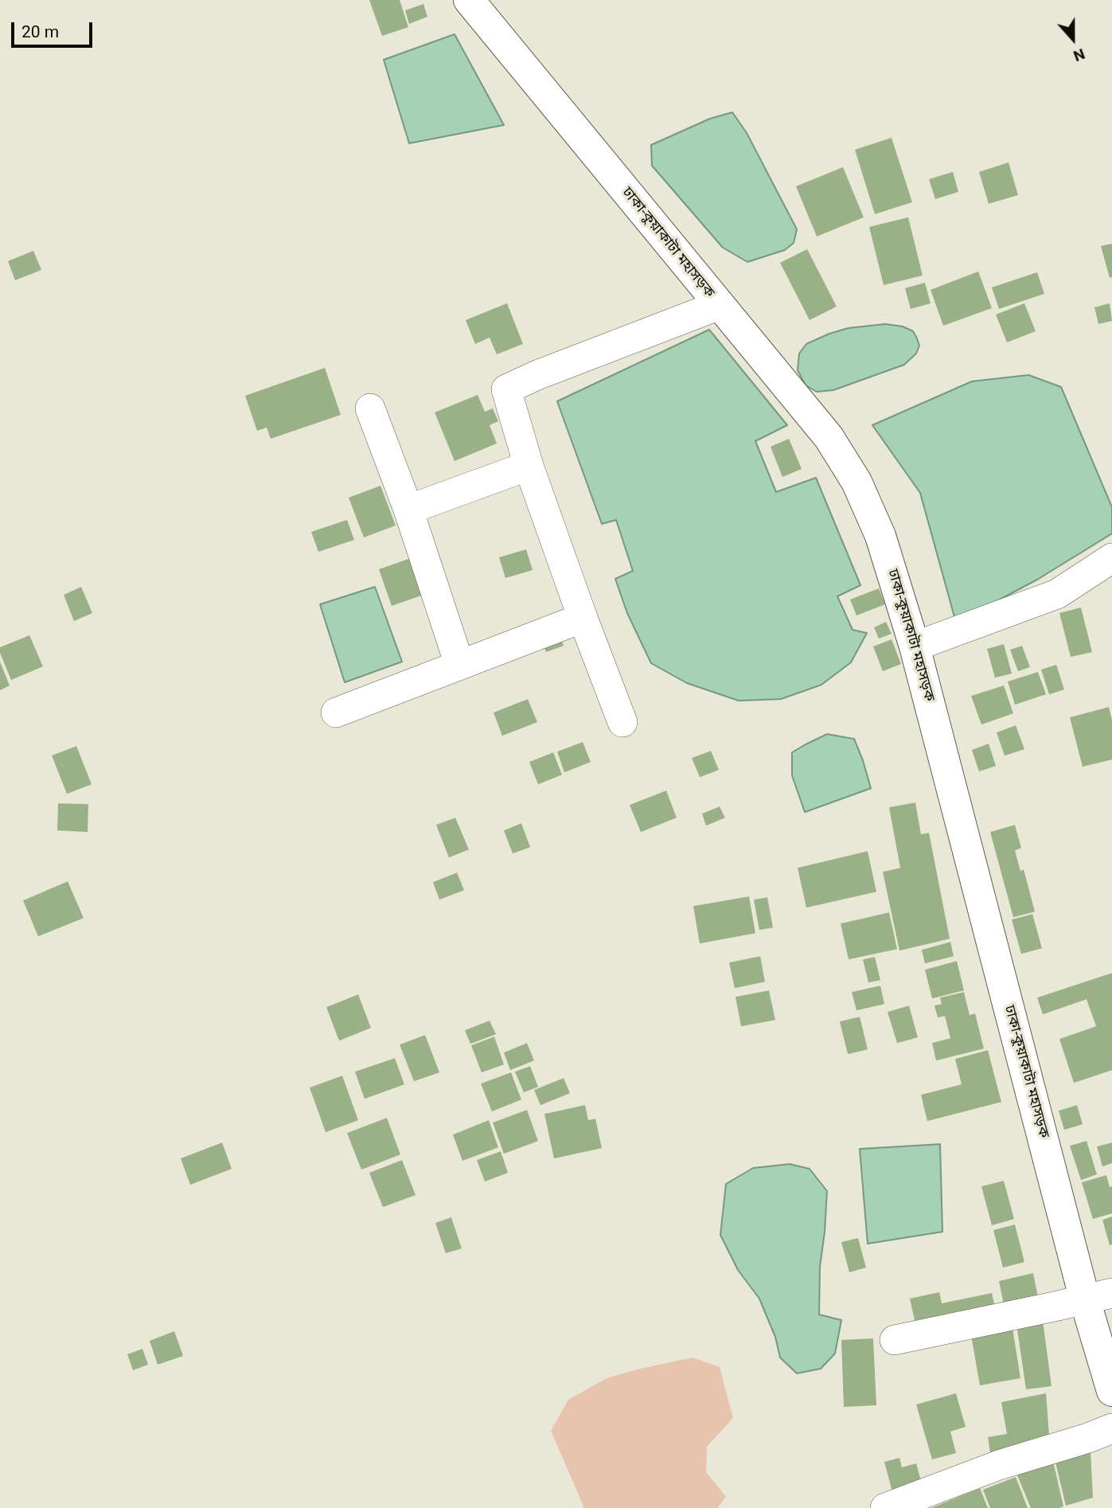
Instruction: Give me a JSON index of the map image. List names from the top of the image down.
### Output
{
  "streets": {
    "main road": ["ঢাকা-কুয়াকাটা মহাসড়ক"]
  },
  "scale_bar": "20 m",
  "north": "bottom"
}
